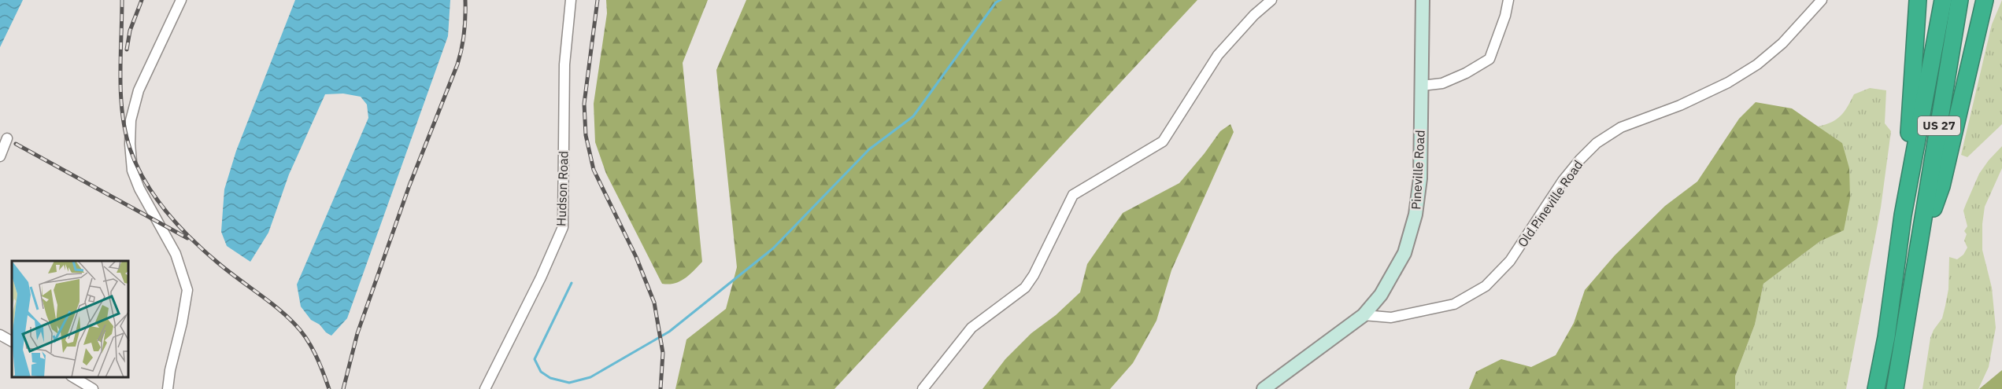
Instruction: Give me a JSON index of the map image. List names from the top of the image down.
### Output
{
  "streets": {
    "highway": ["US 27"],
    "main road": ["Pineville Road"],
    "street": ["Hudson Road", "Old Pineville Road"]
  },
  "crossings": [
    ["Pineville Road", "Old Pineville Road"]
  ]
}
